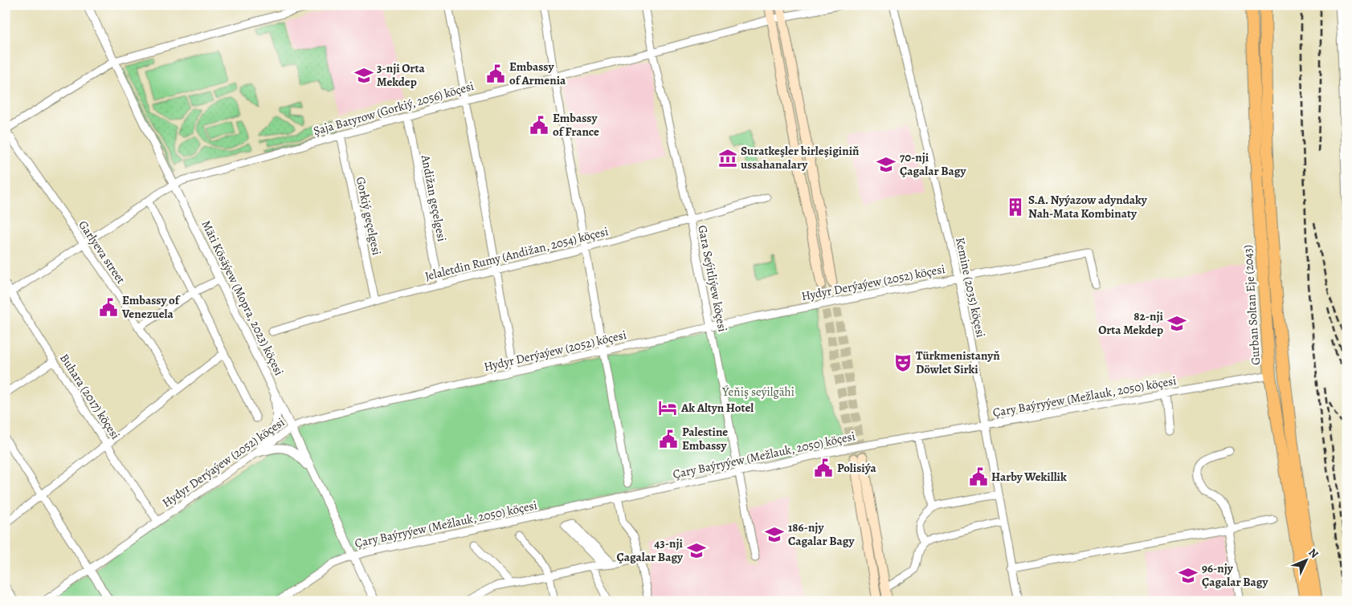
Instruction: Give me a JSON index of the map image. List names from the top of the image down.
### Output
{
  "streets": {
    "highway": ["Gurban Soltan Eje (2043)"],
    "street": [
      "Şaja Batyrow (Gorkiý, 2056) köçesi",
      "Andižan geçelgesi",
      "Gorkiý geçelgesi",
      "Garlyeva street",
      "Jelaletdin Rumy (Andižan, 2054) köçesi",
      "Gara Seýitliýew köçesi",
      "Hydyr Derýaýew (2052) köçesi",
      "Kemine (2035) köçesi",
      "Mäti Kösäýew (Mopra, 2023) köçesi",
      "Buhara (2017) köçesi",
      "Çary Baýryýew (Mežlauk, 2050) köçesi"
    ]
  },
  "crossings": [
    ["Şaja Batyrow (Gorkiý, 2056) köçesi", "Andižan geçelgesi"],
    ["Şaja Batyrow (Gorkiý, 2056) köçesi", "Gorkiý geçelgesi"],
    ["Şaja Batyrow (Gorkiý, 2056) köçesi", "Garlyeva street"],
    ["Şaja Batyrow (Gorkiý, 2056) köçesi", "Gara Seýitliýew köçesi"],
    ["Şaja Batyrow (Gorkiý, 2056) köçesi", "Mäti Kösäýew (Mopra, 2023) köçesi"],
    ["Şaja Batyrow (Gorkiý, 2056) köçesi", "Buhara (2017) köçesi"],
    ["Andižan geçelgesi", "Jelaletdin Rumy (Andižan, 2054) köçesi"],
    ["Gorkiý geçelgesi", "Jelaletdin Rumy (Andižan, 2054) köçesi"],
    ["Jelaletdin Rumy (Andižan, 2054) köçesi", "Gara Seýitliýew köçesi"],
    ["Gara Seýitliýew köçesi", "Hydyr Derýaýew (2052) köçesi"],
    ["Gara Seýitliýew köçesi", "Çary Baýryýew (Mežlauk, 2050) köçesi"],
    ["Hydyr Derýaýew (2052) köçesi", "Kemine (2035) köçesi"],
    ["Hydyr Derýaýew (2052) köçesi", "Mäti Kösäýew (Mopra, 2023) köçesi"],
    ["Hydyr Derýaýew (2052) köçesi", "Buhara (2017) köçesi"],
    ["Kemine (2035) köçesi", "Çary Baýryýew (Mežlauk, 2050) köçesi"],
    ["Mäti Kösäýew (Mopra, 2023) köçesi", "Çary Baýryýew (Mežlauk, 2050) köçesi"],
    ["Gurban Soltan Eje (2043)", "Çary Baýryýew (Mežlauk, 2050) köçesi"]
  ],
  "parks": ["Ýeňiş seýilgähi"],
  "places": {
    "public building": [
      "Embassy of Armenia",
      "Embassy of France",
      "Embassy of Venezuela",
      "Palestine Embassy",
      "Polisiýa",
      "Harby Wekillik"
    ],
    "school or university": [
      "3-nji Orta Mekdep",
      "70-nji Çagalar Bagy",
      "82-nji Orta Mekdep",
      "186-njy Cagalar Bagy",
      "43-nji Çagalar Bagy",
      "96-njy Çagalar Bagy"
    ],
    "museum": ["Suratkeşler birleşiginiň ussahanalary"],
    "building": ["S.A. Nyýazow adyndaky Nah-Mata Kombinaty"],
    "theatre": ["Türkmenistanyň Döwlet Sirki"],
    "hotel": ["Ak Altyn Hotel"]
  },
  "north": "top right"
}
